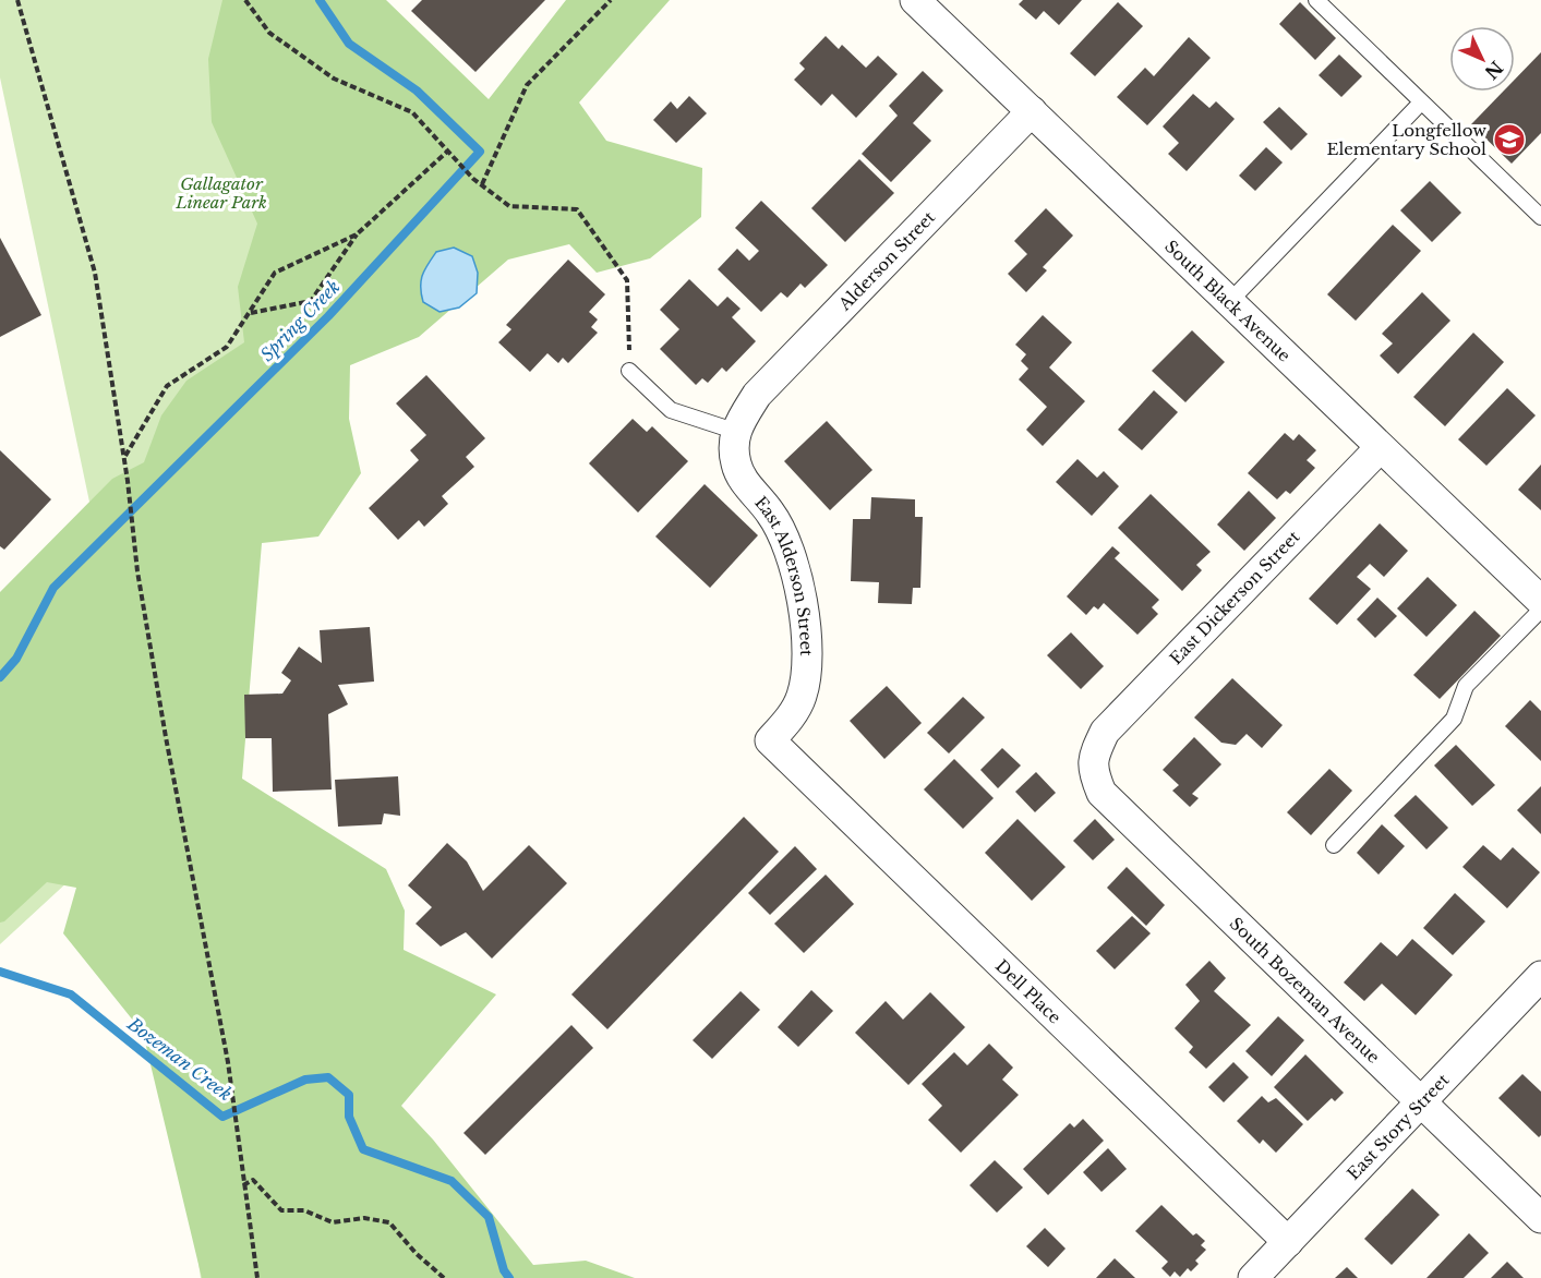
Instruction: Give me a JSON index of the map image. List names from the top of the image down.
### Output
{
  "streets": {
    "street": [
      "Alderson Street",
      "South Black Avenue",
      "East Alderson Street",
      "East Dickerson Street",
      "South Bozeman Avenue",
      "Dell Place",
      "East Story Street"
    ]
  },
  "crossings": [
    ["Alderson Street", "South Black Avenue"],
    ["Alderson Street", "East Alderson Street"],
    ["South Black Avenue", "East Dickerson Street"],
    ["East Alderson Street", "Dell Place"],
    ["East Dickerson Street", "South Bozeman Avenue"],
    ["South Bozeman Avenue", "East Story Street"],
    ["Dell Place", "East Story Street"]
  ],
  "water": ["Spring Creek", "Bozeman Creek"],
  "parks": ["Gallagator Linear Park"],
  "places": {
    "school or university": ["Longfellow Elementary School"]
  },
  "north": "bottom right"
}
